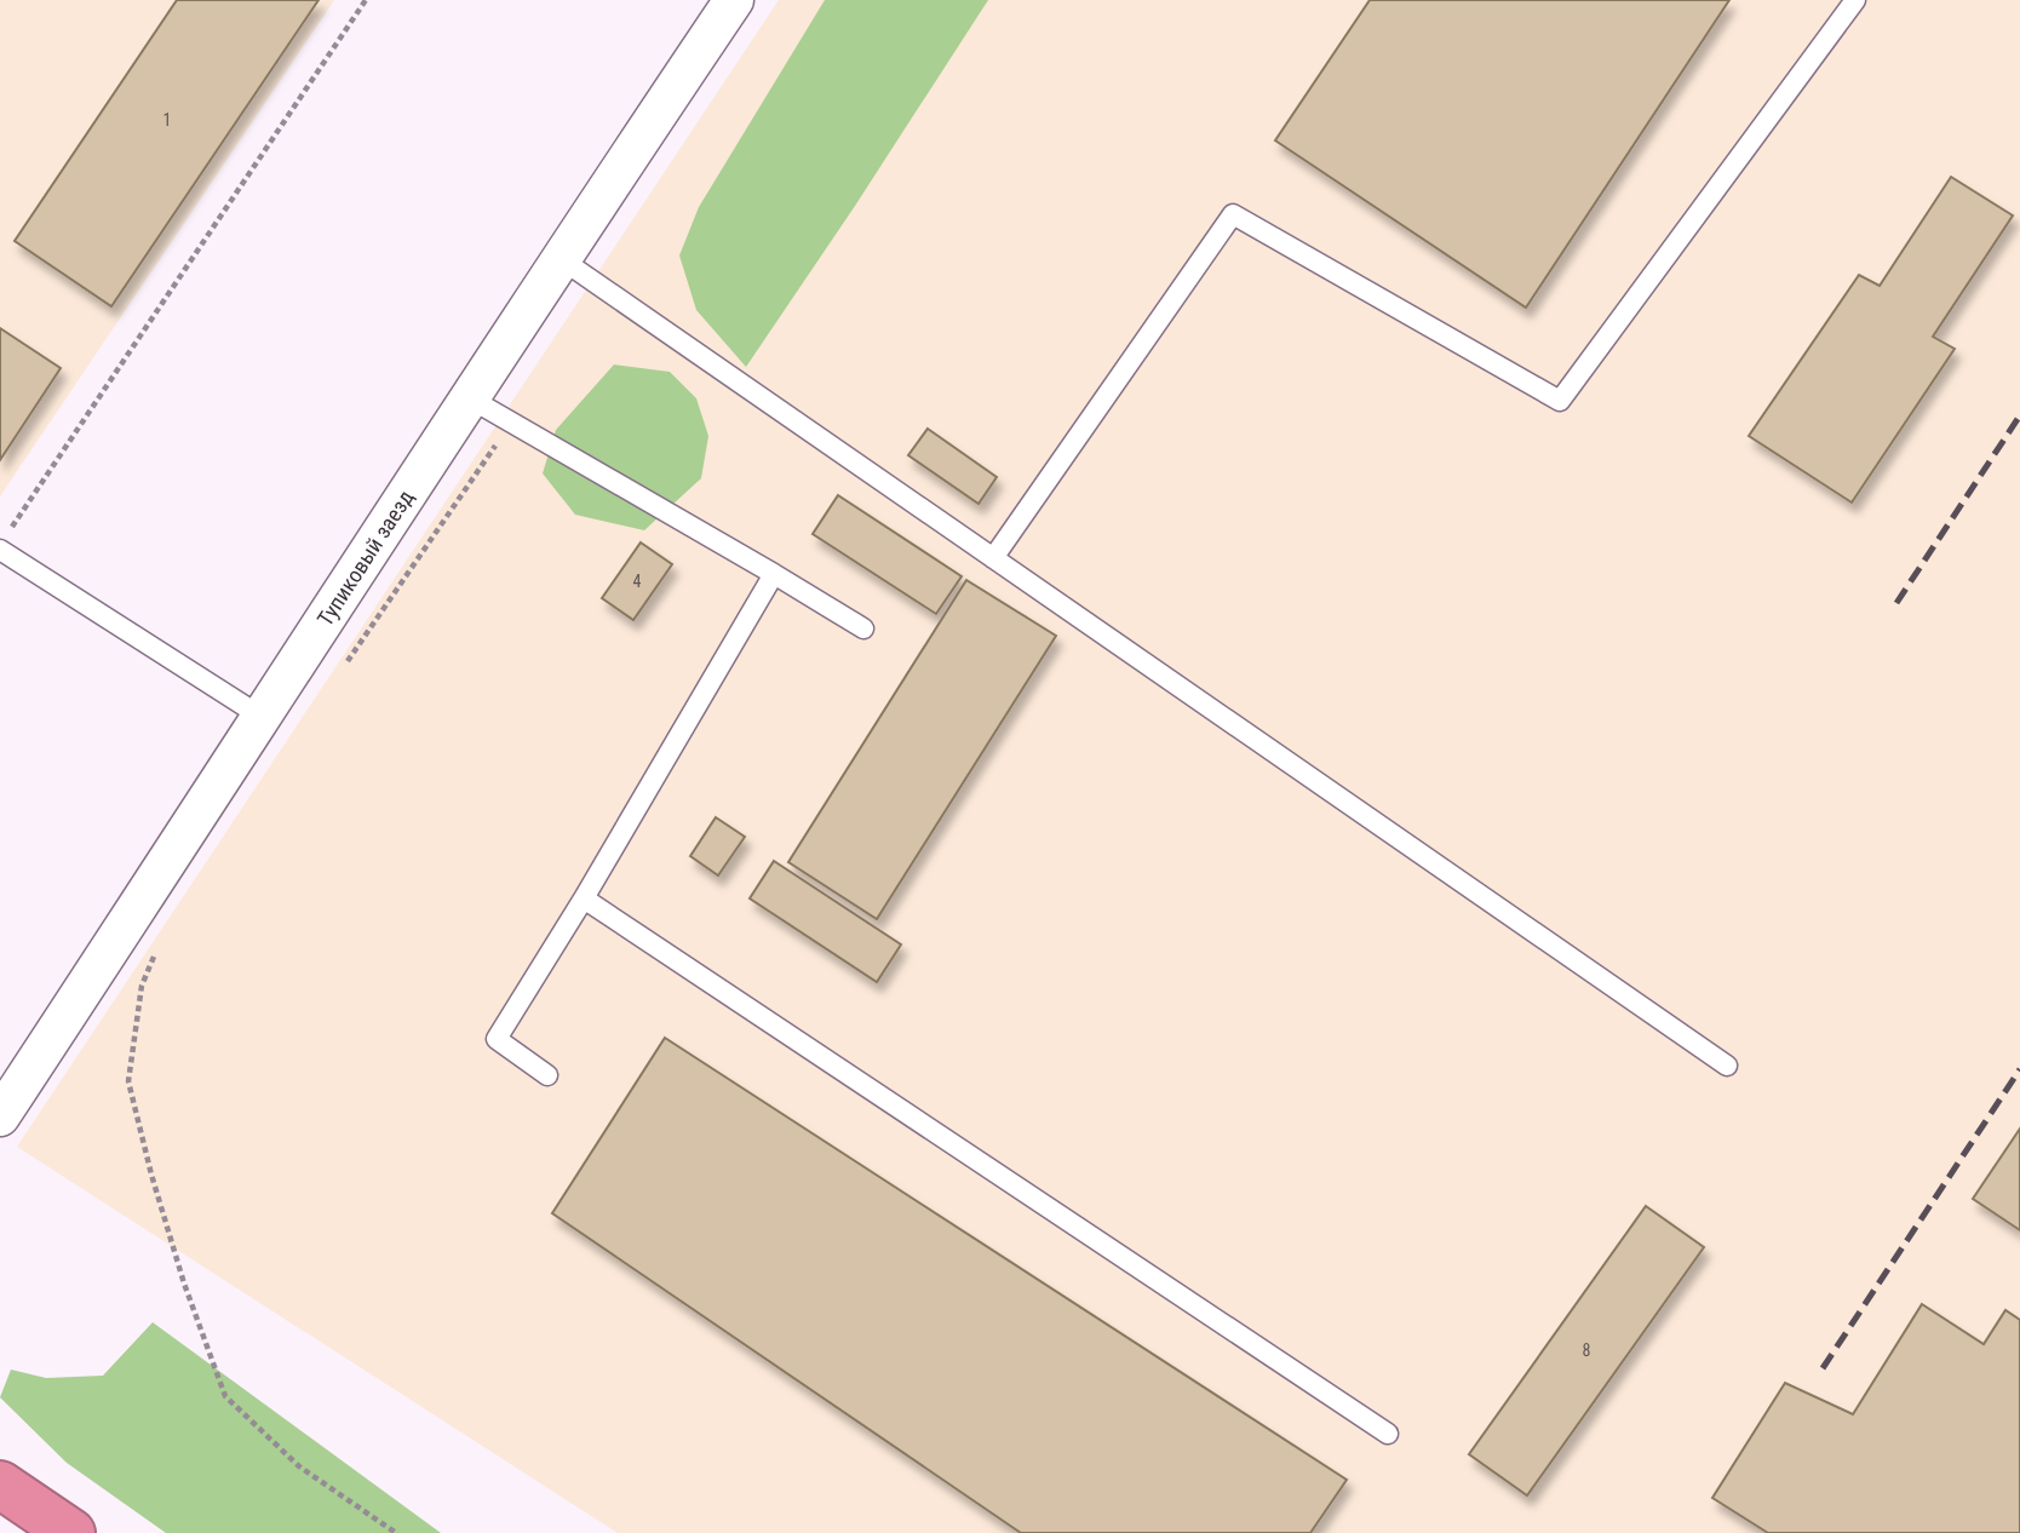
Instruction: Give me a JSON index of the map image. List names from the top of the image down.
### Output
{
  "streets": {
    "street": ["Тупиковый заезд"]
  },
  "house_numbers": ["1", "4", "8"]
}
